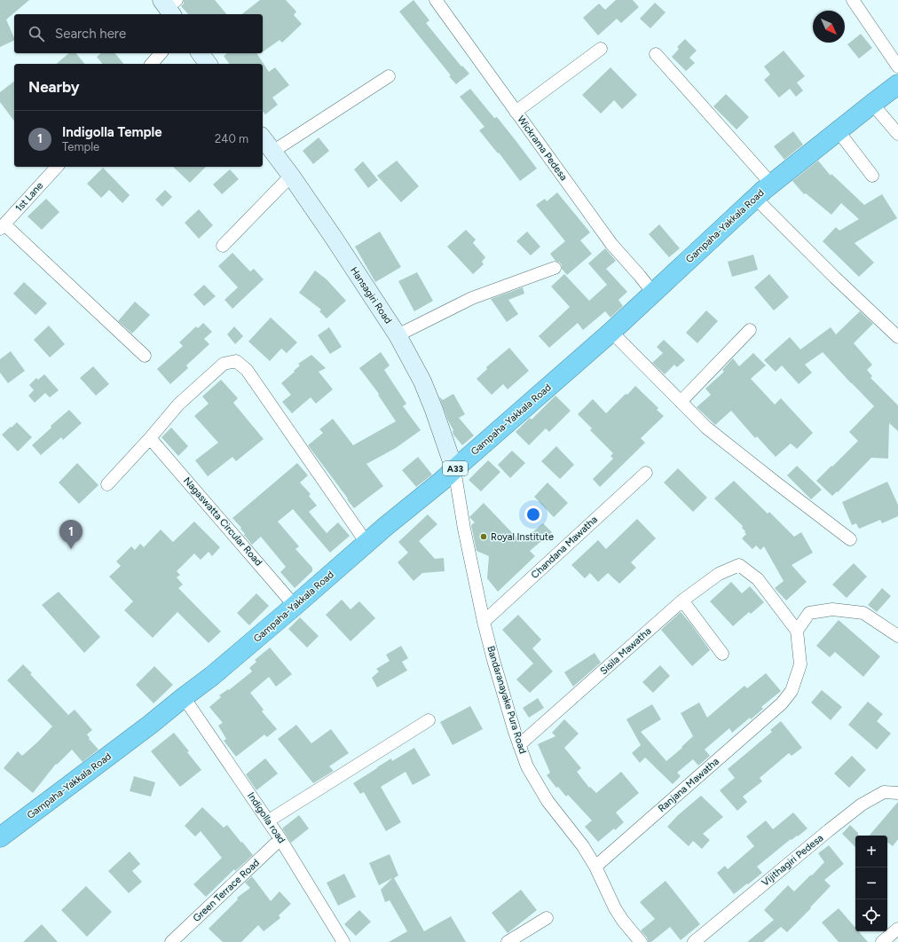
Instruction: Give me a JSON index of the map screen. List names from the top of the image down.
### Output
{
  "streets": {
    "highway": ["Gampaha-Yakkala Road", "A33"],
    "street": [
      "Wickrama Pedesa",
      "1st Lane",
      "Hansagiri Road",
      "Nagaswatta Circular Road",
      "Chandana Mawatha",
      "Sisila Mawatha",
      "Bandaranayake Pura Road",
      "Ranjana Mawatha",
      "Indigolla road",
      "Vijithagiri Pedesa",
      "Green Terrace Road"
    ]
  },
  "crossings": [
    ["Wickrama Pedesa", "Gampaha-Yakkala Road"],
    ["Gampaha-Yakkala Road", "Hansagiri Road"],
    ["Gampaha-Yakkala Road", "Nagaswatta Circular Road"],
    ["Gampaha-Yakkala Road", "Bandaranayake Pura Road"],
    ["Gampaha-Yakkala Road", "Indigolla road"],
    ["Hansagiri Road", "Bandaranayake Pura Road"],
    ["Chandana Mawatha", "Bandaranayake Pura Road"],
    ["Sisila Mawatha", "Bandaranayake Pura Road"],
    ["Sisila Mawatha", "Ranjana Mawatha"],
    ["Bandaranayake Pura Road", "Ranjana Mawatha"],
    ["Indigolla road", "Green Terrace Road"]
  ],
  "places": ["Royal Institute"],
  "north": "bottom right",
  "page": {
    "search": "Search here",
    "heading": "Nearby",
    "list": [
      {
        "mark": "1",
        "name": "Indigolla Temple",
        "note": "Temple",
        "value": "240 m"
      }
    ],
    "pins": "1",
    "map_buttons": ["+", "−"]
  }
}
